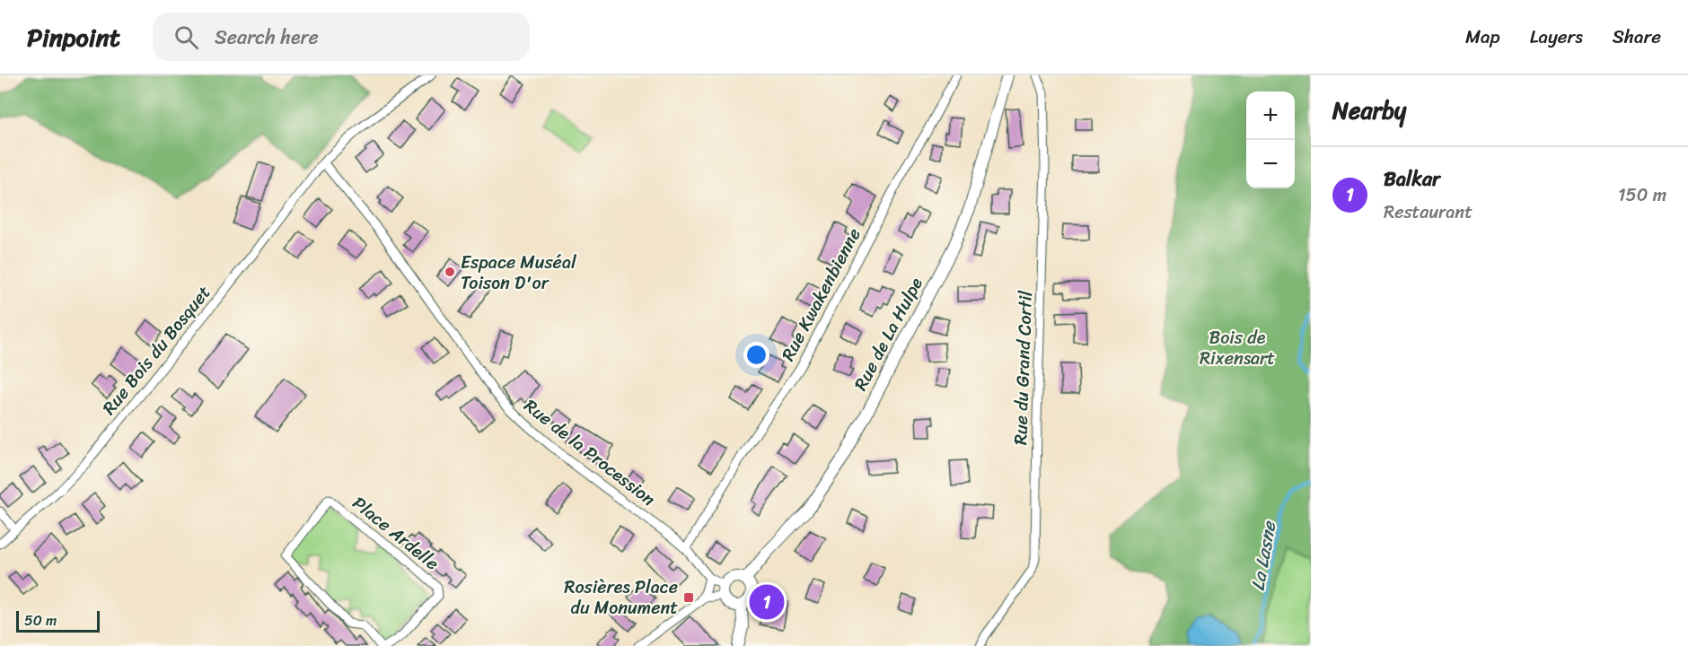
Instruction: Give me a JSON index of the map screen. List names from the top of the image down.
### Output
{
  "streets": {
    "street": [
      "Rue Kwakenbienne",
      "Rue de La Hulpe",
      "Rue Bois du Bosquet",
      "Rue du Grand Cortil",
      "Rue de la Procession",
      "Place Ardelle"
    ]
  },
  "crossings": [
    ["Rue Kwakenbienne", "Rue de la Procession"],
    ["Rue de La Hulpe", "Rue de la Procession"],
    ["Rue Bois du Bosquet", "Rue de la Procession"]
  ],
  "water": ["La Lasne"],
  "parks": ["Bois de Rixensart"],
  "places": {
    "other": ["Espace Muséal Toison D'or"],
    "transit": ["Rosières Place du Monument"]
  },
  "scale_bar": "50 m",
  "page": {
    "header": "Pinpoint",
    "search": "Search here",
    "nav": ["Map", "Layers", "Share"],
    "heading": "Nearby",
    "map_buttons": ["+", "−"],
    "list": [
      {
        "mark": "1",
        "name": "Balkar",
        "note": "Restaurant",
        "value": "150 m"
      }
    ],
    "pins": "1",
    "scale": "50 m"
  }
}
